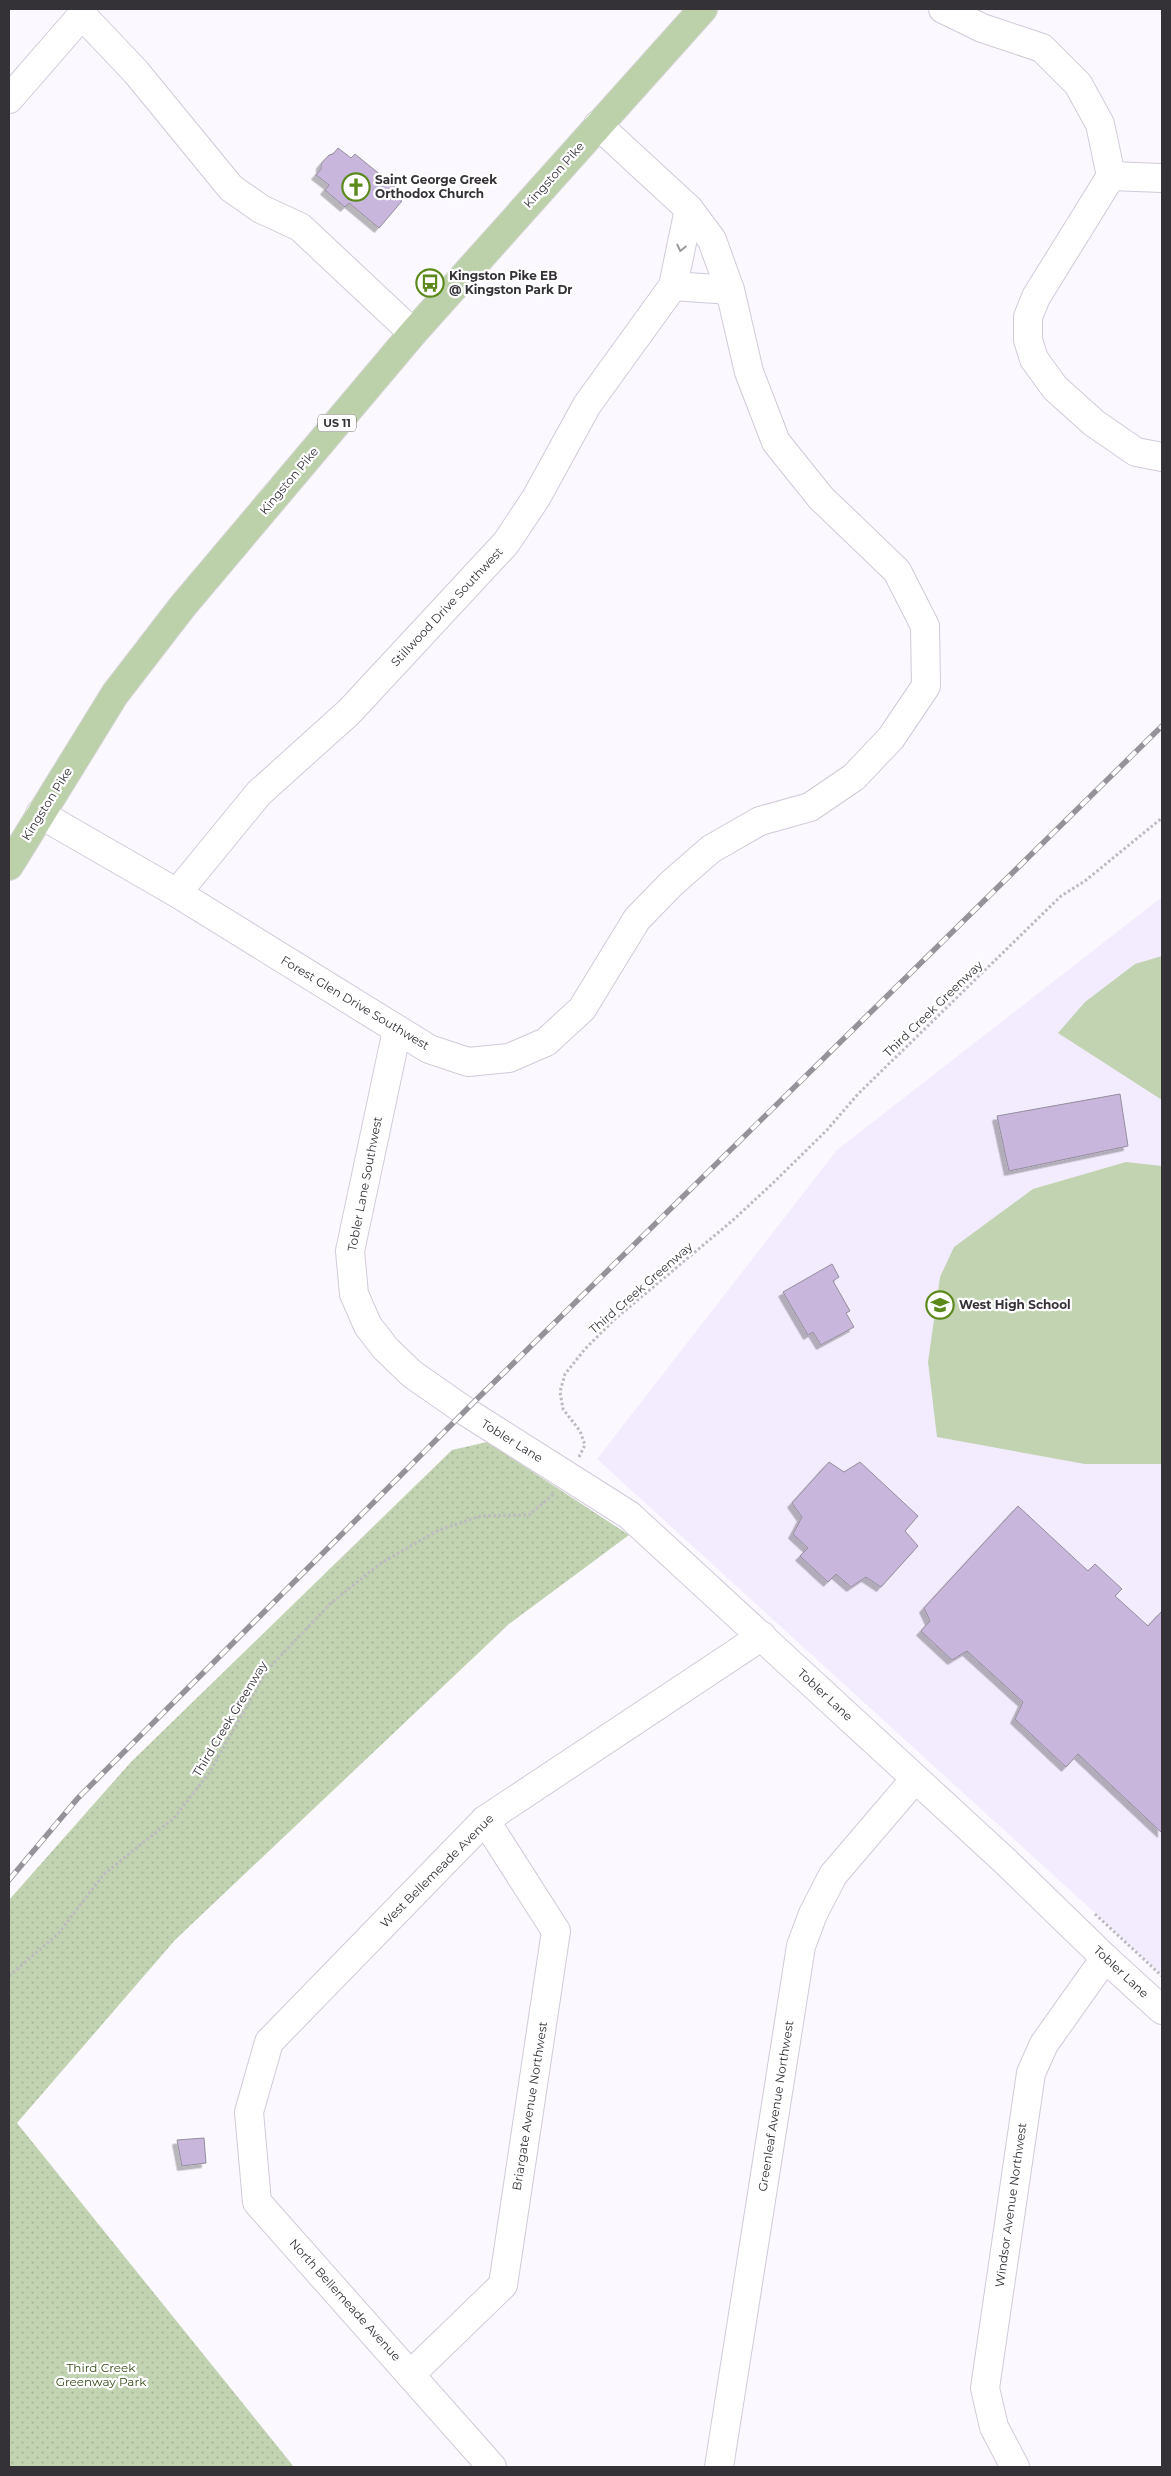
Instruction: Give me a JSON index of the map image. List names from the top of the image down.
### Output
{
  "streets": {
    "main road": ["Kingston Pike", "US 11"],
    "street": [
      "Stillwood Drive Southwest",
      "Forest Glen Drive Southwest",
      "Tobler Lane Southwest",
      "Tobler Lane",
      "West Bellemeade Avenue",
      "Briargate Avenue Northwest",
      "Greenleaf Avenue Northwest",
      "Windsor Avenue Northwest",
      "North Bellemeade Avenue"
    ],
    "path": ["Third Creek Greenway"]
  },
  "crossings": [
    ["Kingston Pike", "Forest Glen Drive Southwest"],
    ["Stillwood Drive Southwest", "Forest Glen Drive Southwest"],
    ["Forest Glen Drive Southwest", "Tobler Lane Southwest"],
    ["Third Creek Greenway", "Tobler Lane"],
    ["Tobler Lane Southwest", "Tobler Lane"],
    ["Tobler Lane", "West Bellemeade Avenue"],
    ["Tobler Lane", "Greenleaf Avenue Northwest"],
    ["Tobler Lane", "Windsor Avenue Northwest"],
    ["West Bellemeade Avenue", "Briargate Avenue Northwest"],
    ["West Bellemeade Avenue", "North Bellemeade Avenue"],
    ["Briargate Avenue Northwest", "North Bellemeade Avenue"]
  ],
  "parks": ["Third Creek Greenway Park"],
  "places": {
    "church": ["Saint George Greek Orthodox Church"],
    "bus stop": ["Kingston Pike EB @ Kingston Park Dr"],
    "school or university": ["West High School"]
  }
}
